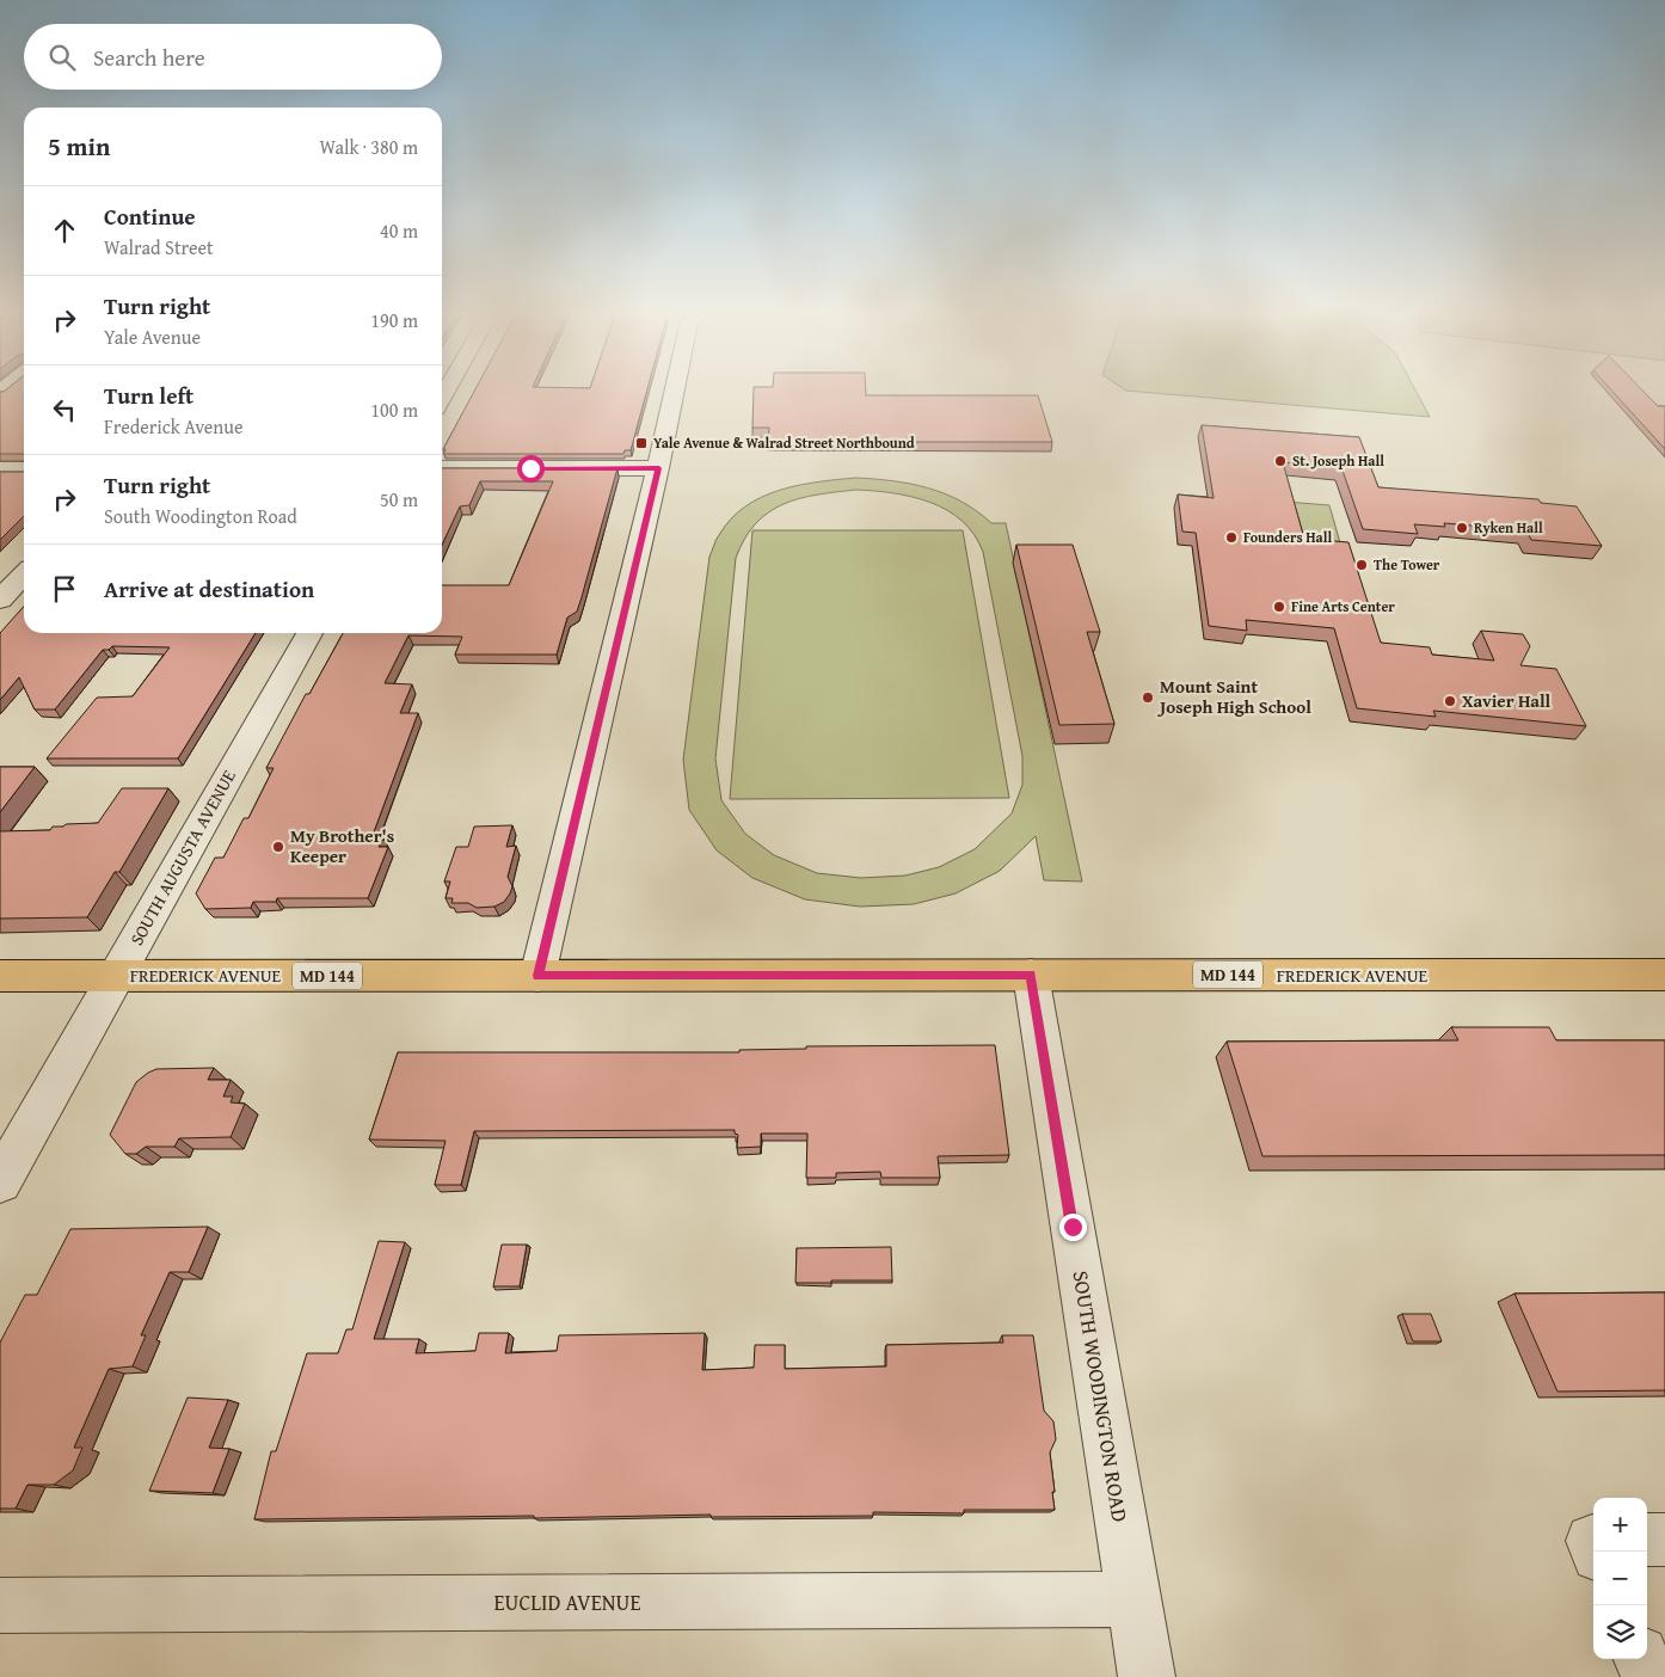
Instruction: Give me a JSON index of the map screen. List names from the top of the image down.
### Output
{
  "streets": {
    "main road": ["MD 144", "FREDERICK AVENUE"],
    "street": ["SOUTH AUGUSTA AVENUE", "SOUTH WOODINGTON ROAD", "EUCLID AVENUE"]
  },
  "crossings": [
    ["SOUTH AUGUSTA AVENUE", "FREDERICK AVENUE"],
    ["FREDERICK AVENUE", "SOUTH WOODINGTON ROAD"],
    ["SOUTH WOODINGTON ROAD", "EUCLID AVENUE"]
  ],
  "places": {
    "transit": ["Yale Avenue & Walrad Street Northbound"],
    "other": [
      "St. Joseph Hall",
      "Ryken Hall",
      "Founders Hall",
      "The Tower",
      "Fine Arts Center",
      "Mount Saint Joseph High School",
      "Xavier Hall",
      "My Brother's Keeper"
    ]
  },
  "page": {
    "search": "Search here",
    "heading": ["5 min", "Walk · 380 m"],
    "list": [
      ["Continue", "Walrad Street", "40 m"],
      ["Turn right", "Yale Avenue", "190 m"],
      ["Turn left", "Frederick Avenue", "100 m"],
      ["Turn right", "South Woodington Road", "50 m"],
      "Arrive at destination"
    ],
    "map_buttons": ["+", "−"]
  }
}
